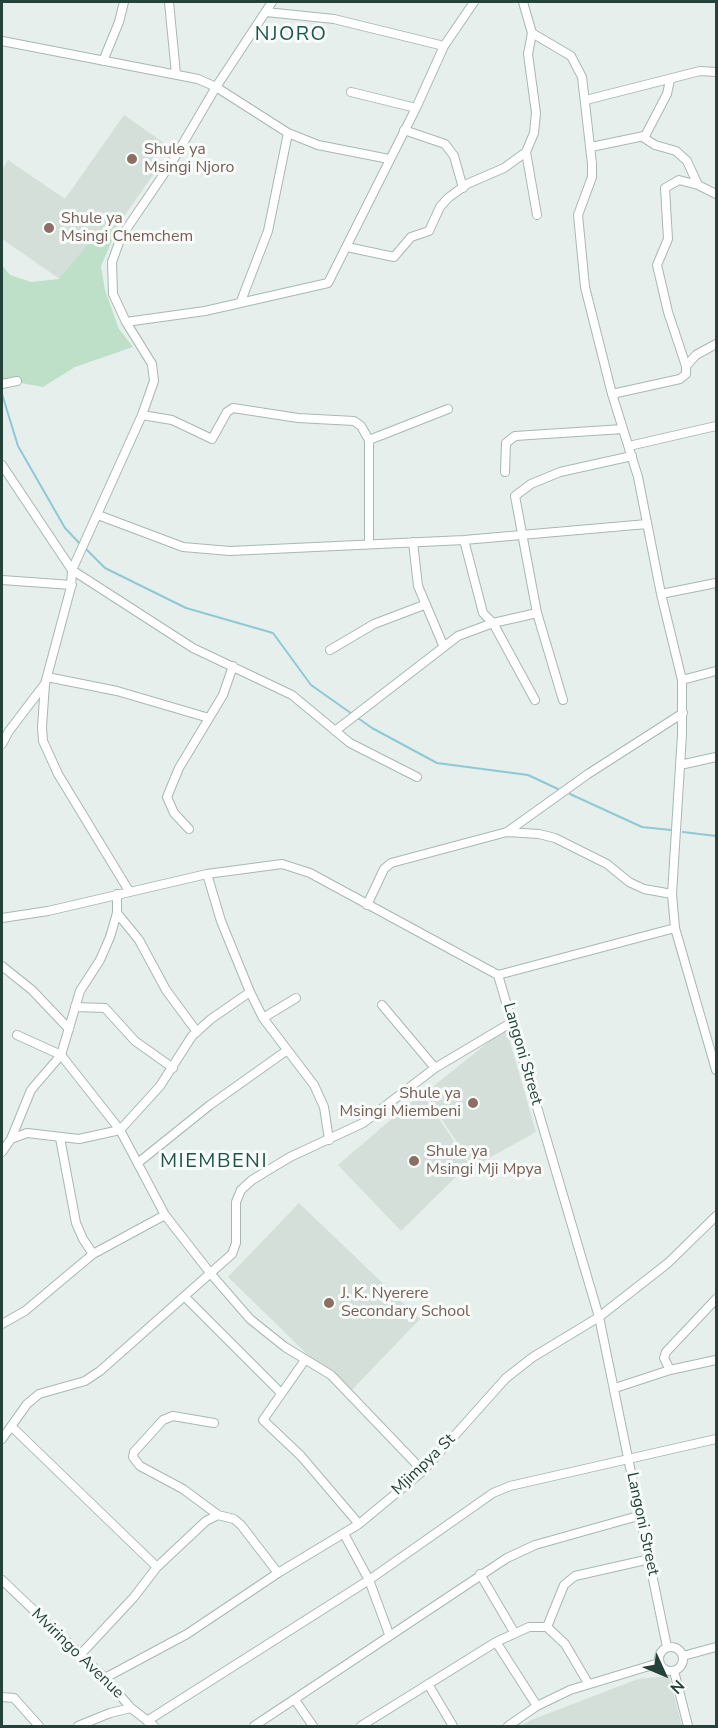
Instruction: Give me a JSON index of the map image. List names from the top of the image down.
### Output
{
  "streets": {
    "street": ["Langoni Street", "Mjimpya St", "Mviringo Avenue"]
  },
  "crossings": [
    ["Langoni Street", "Mjimpya St"],
    ["Mjimpya St", "Mviringo Avenue"]
  ],
  "districts": ["NJORO", "MIEMBENI"],
  "places": [
    "Shule ya Msingi Njoro",
    "Shule ya Msingi Chemchem",
    "Shule ya Msingi Miembeni",
    "Shule ya Msingi Mji Mpya",
    "J. K. Nyerere Secondary School"
  ],
  "north": "bottom right"
}
